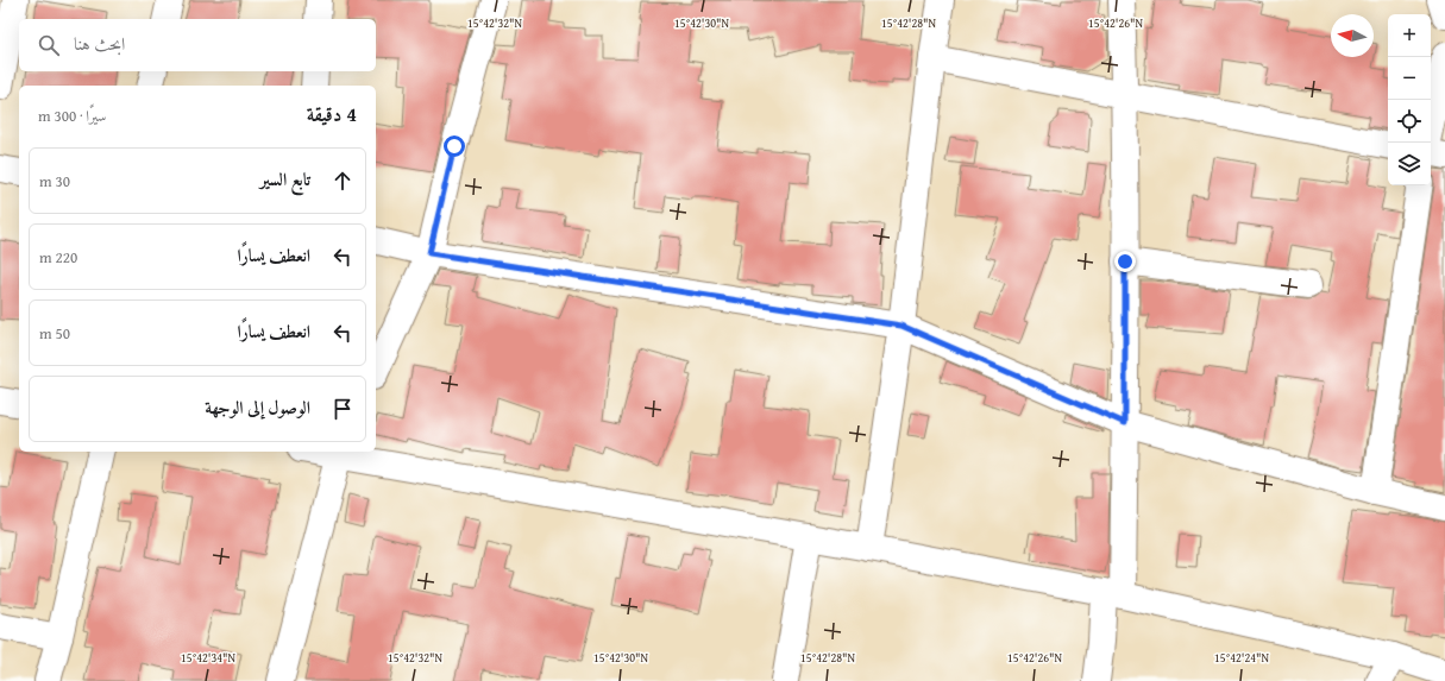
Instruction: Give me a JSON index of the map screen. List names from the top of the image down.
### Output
{
  "north": "left",
  "page": {
    "map_buttons": ["+", "−"],
    "search": "ابحث هنا",
    "heading": ["4 دقيقة", "سيرًا · 300 m"],
    "list": [
      ["تابع السير", "30 m"],
      ["انعطف يسارًا", "220 m"],
      ["انعطف يسارًا", "50 m"],
      "الوصول إلى الوجهة"
    ]
  },
  "coordinates": [
    "15°42'32\"N",
    "15°42'30\"N",
    "15°42'28\"N",
    "15°42'26\"N",
    "15°42'34\"N",
    "15°42'24\"N"
  ]
}
